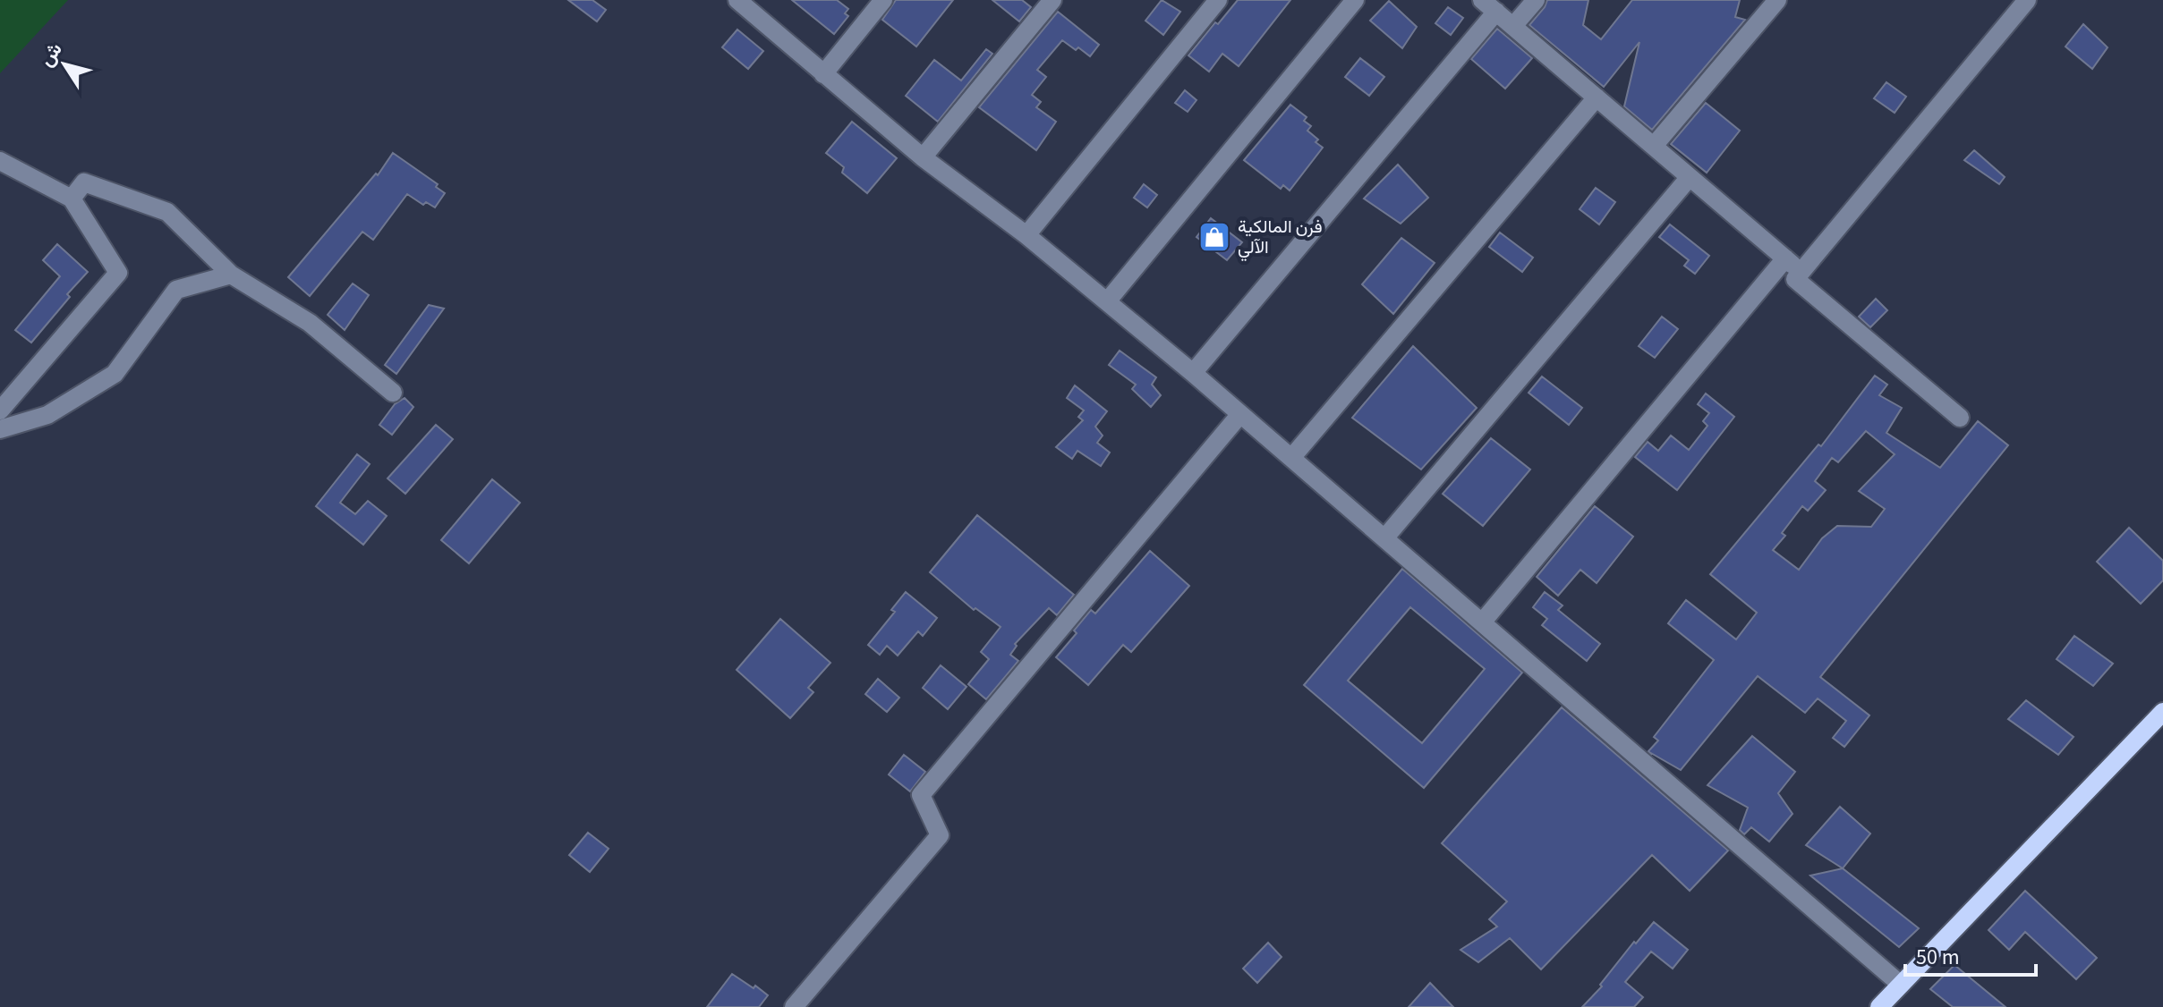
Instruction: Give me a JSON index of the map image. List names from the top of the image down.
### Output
{
  "places": {
    "shop": ["فرن المالكية الآلي"]
  },
  "scale_bar": "50 m",
  "north": "top left"
}
